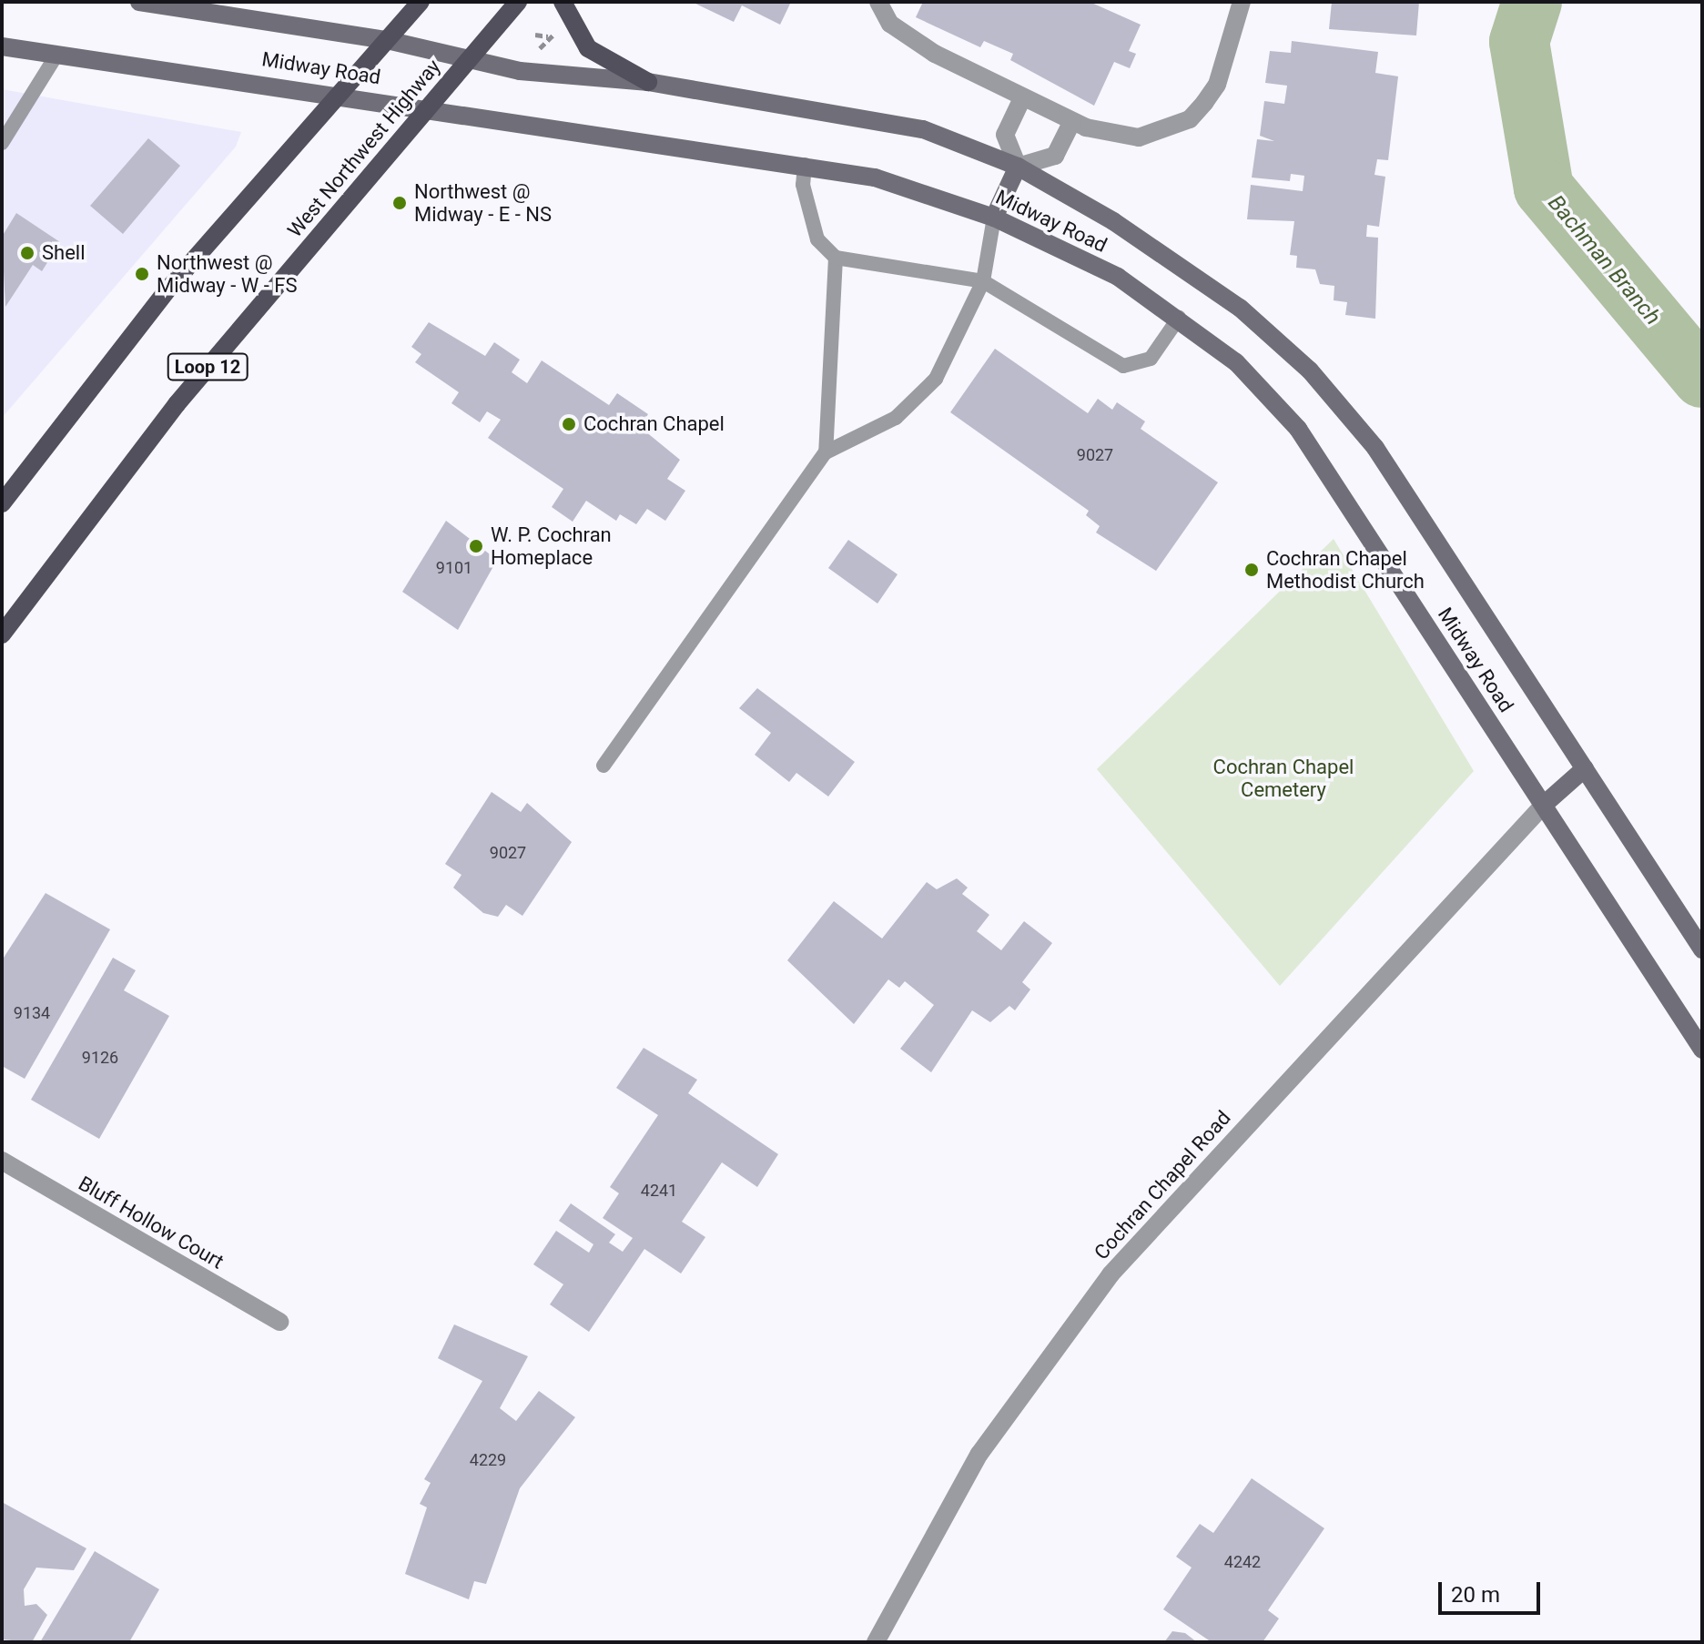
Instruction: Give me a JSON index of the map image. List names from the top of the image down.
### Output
{
  "streets": {
    "main road": ["Midway Road", "West Northwest Highway", "Loop 12"],
    "street": ["Cochran Chapel Road", "Bluff Hollow Court"]
  },
  "crossings": [
    ["Midway Road", "West Northwest Highway"],
    ["Midway Road", "Cochran Chapel Road"]
  ],
  "water": ["Bachman Branch"],
  "parks": ["Cochran Chapel Cemetery"],
  "places": [
    "Northwest @ Midway - E - NS",
    "Shell",
    "Northwest @ Midway - W - FS",
    "Cochran Chapel",
    "W. P. Cochran Homeplace",
    "Cochran Chapel Methodist Church"
  ],
  "house_numbers": [
    "9027",
    "9101",
    "9027",
    "9134",
    "9126",
    "4241",
    "4229",
    "4242"
  ],
  "scale_bar": "20 m"
}
